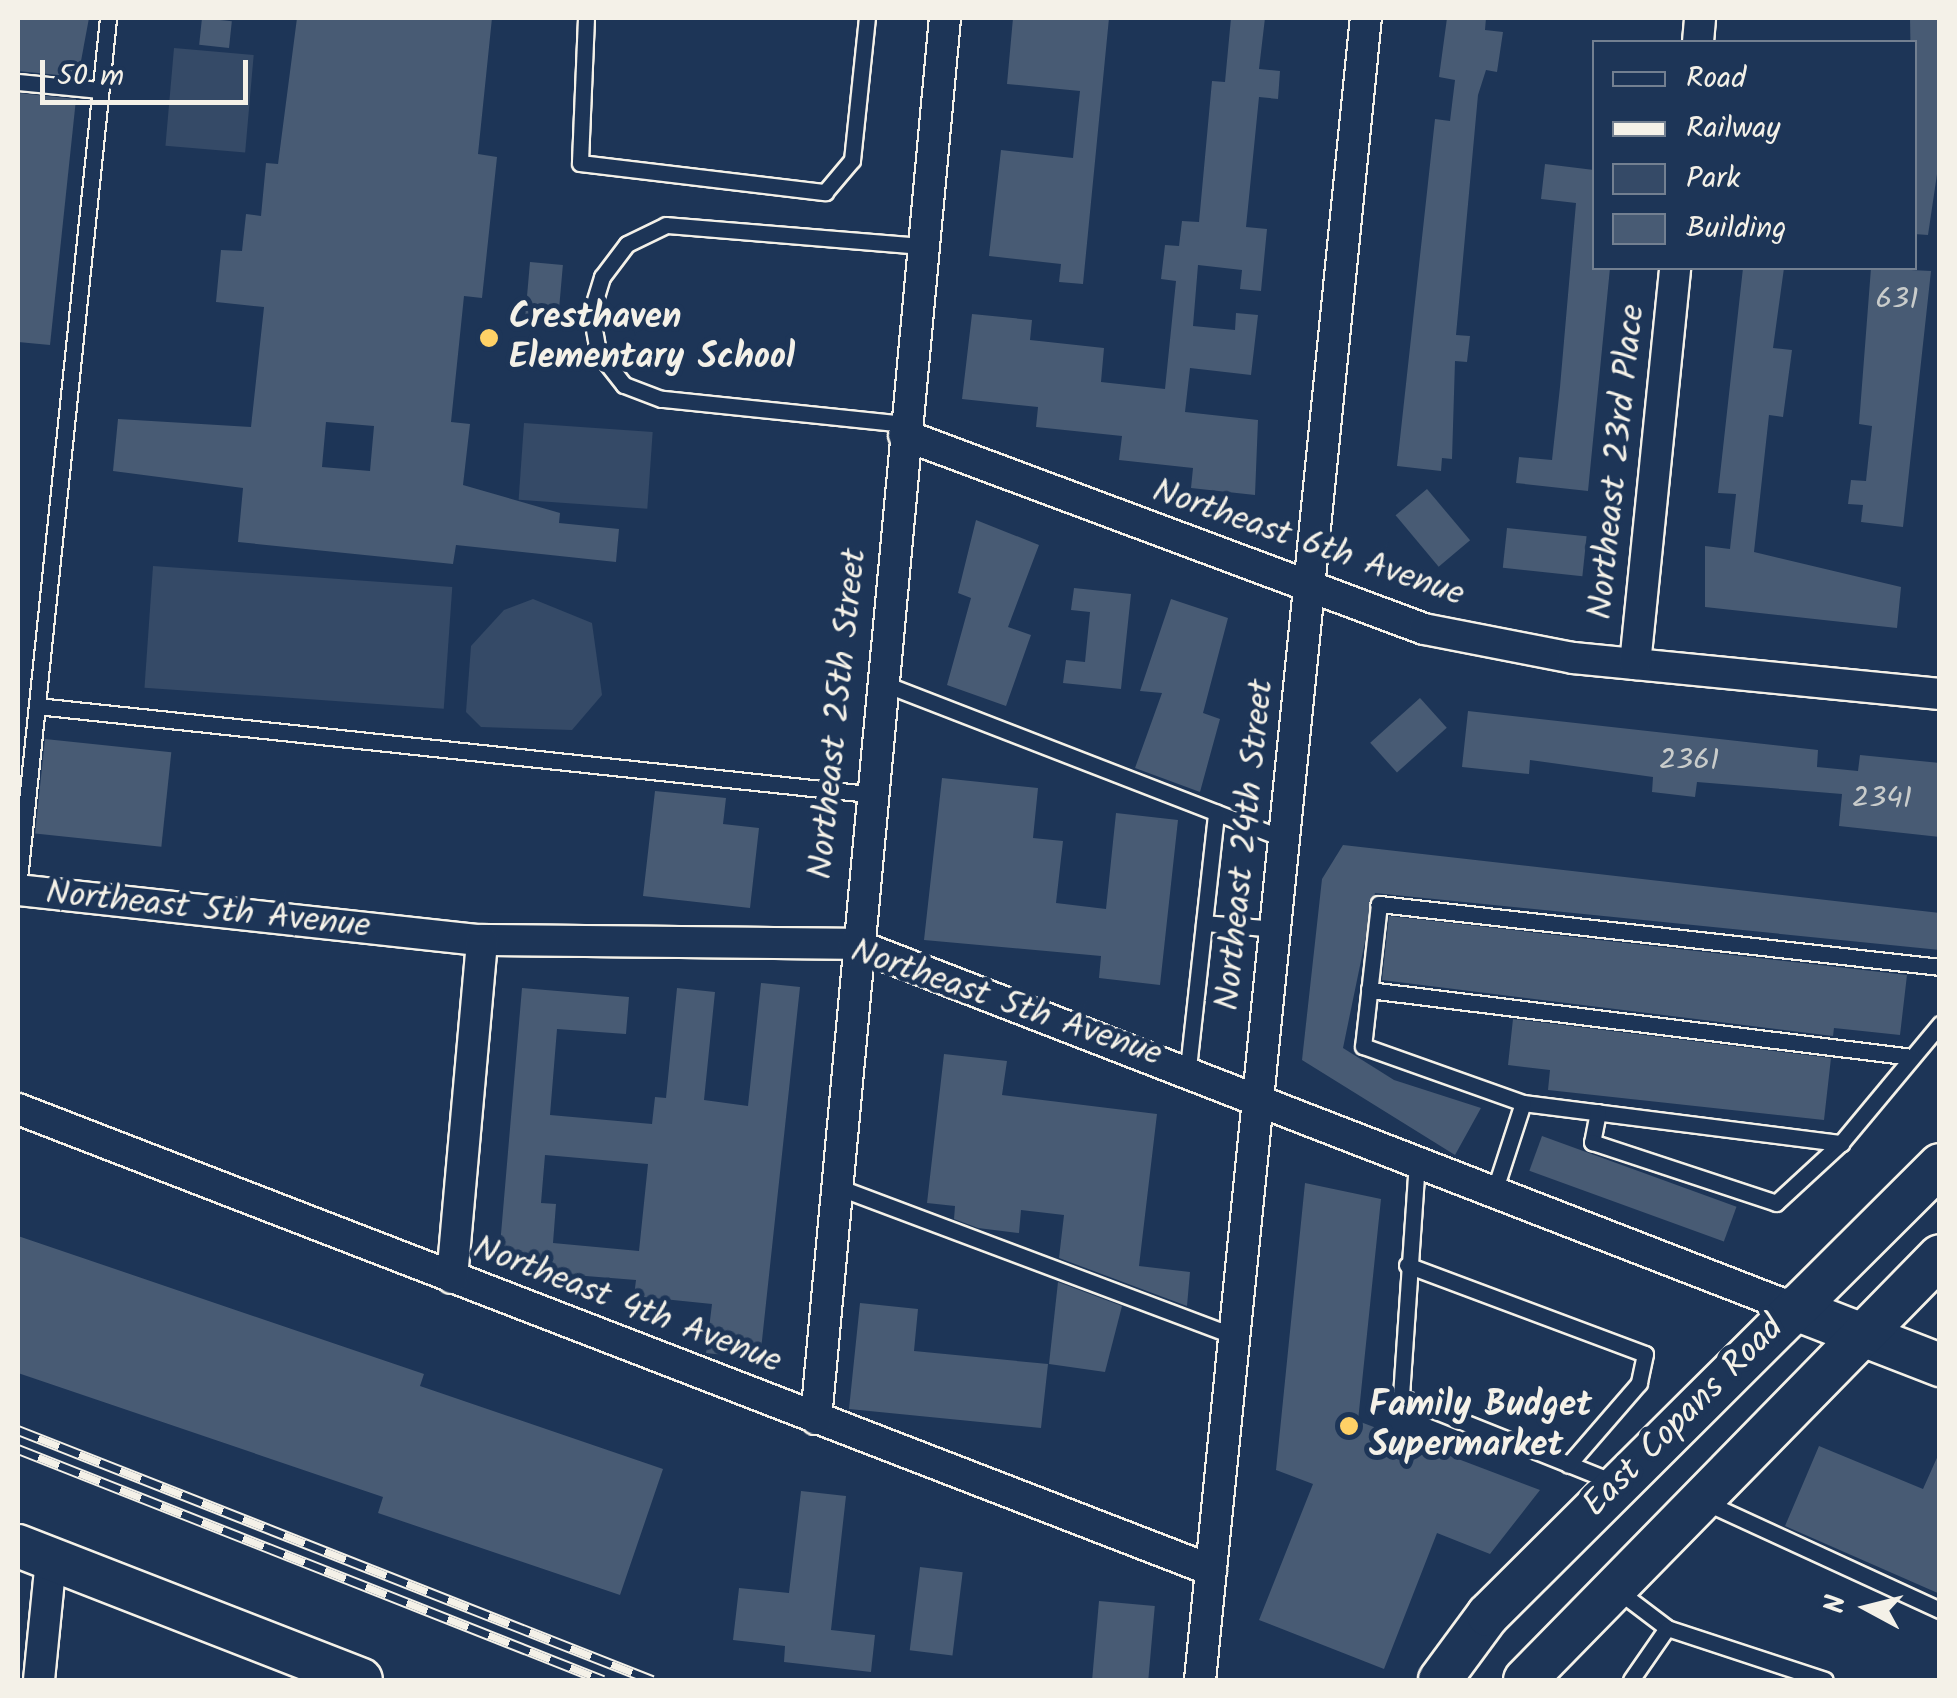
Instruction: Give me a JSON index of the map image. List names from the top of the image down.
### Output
{
  "streets": {
    "main road": ["Northeast 5th Avenue", "East Copans Road"],
    "street": [
      "Northeast 23rd Place",
      "Northeast 6th Avenue",
      "Northeast 25th Street",
      "Northeast 24th Street",
      "Northeast 4th Avenue"
    ]
  },
  "crossings": [
    ["Northeast 23rd Place", "Northeast 6th Avenue"],
    ["Northeast 6th Avenue", "Northeast 25th Street"],
    ["Northeast 6th Avenue", "Northeast 24th Street"],
    ["Northeast 25th Street", "Northeast 5th Avenue"],
    ["Northeast 25th Street", "Northeast 4th Avenue"],
    ["Northeast 24th Street", "Northeast 5th Avenue"],
    ["Northeast 24th Street", "Northeast 4th Avenue"],
    ["Northeast 5th Avenue", "East Copans Road"]
  ],
  "places": ["Cresthaven Elementary School", "Family Budget Supermarket"],
  "house_numbers": ["631", "2361", "2341"],
  "legend": [
    "Road",
    "Railway",
    "Park",
    "Building"
  ],
  "scale_bar": "50 m",
  "north": "left"
}
